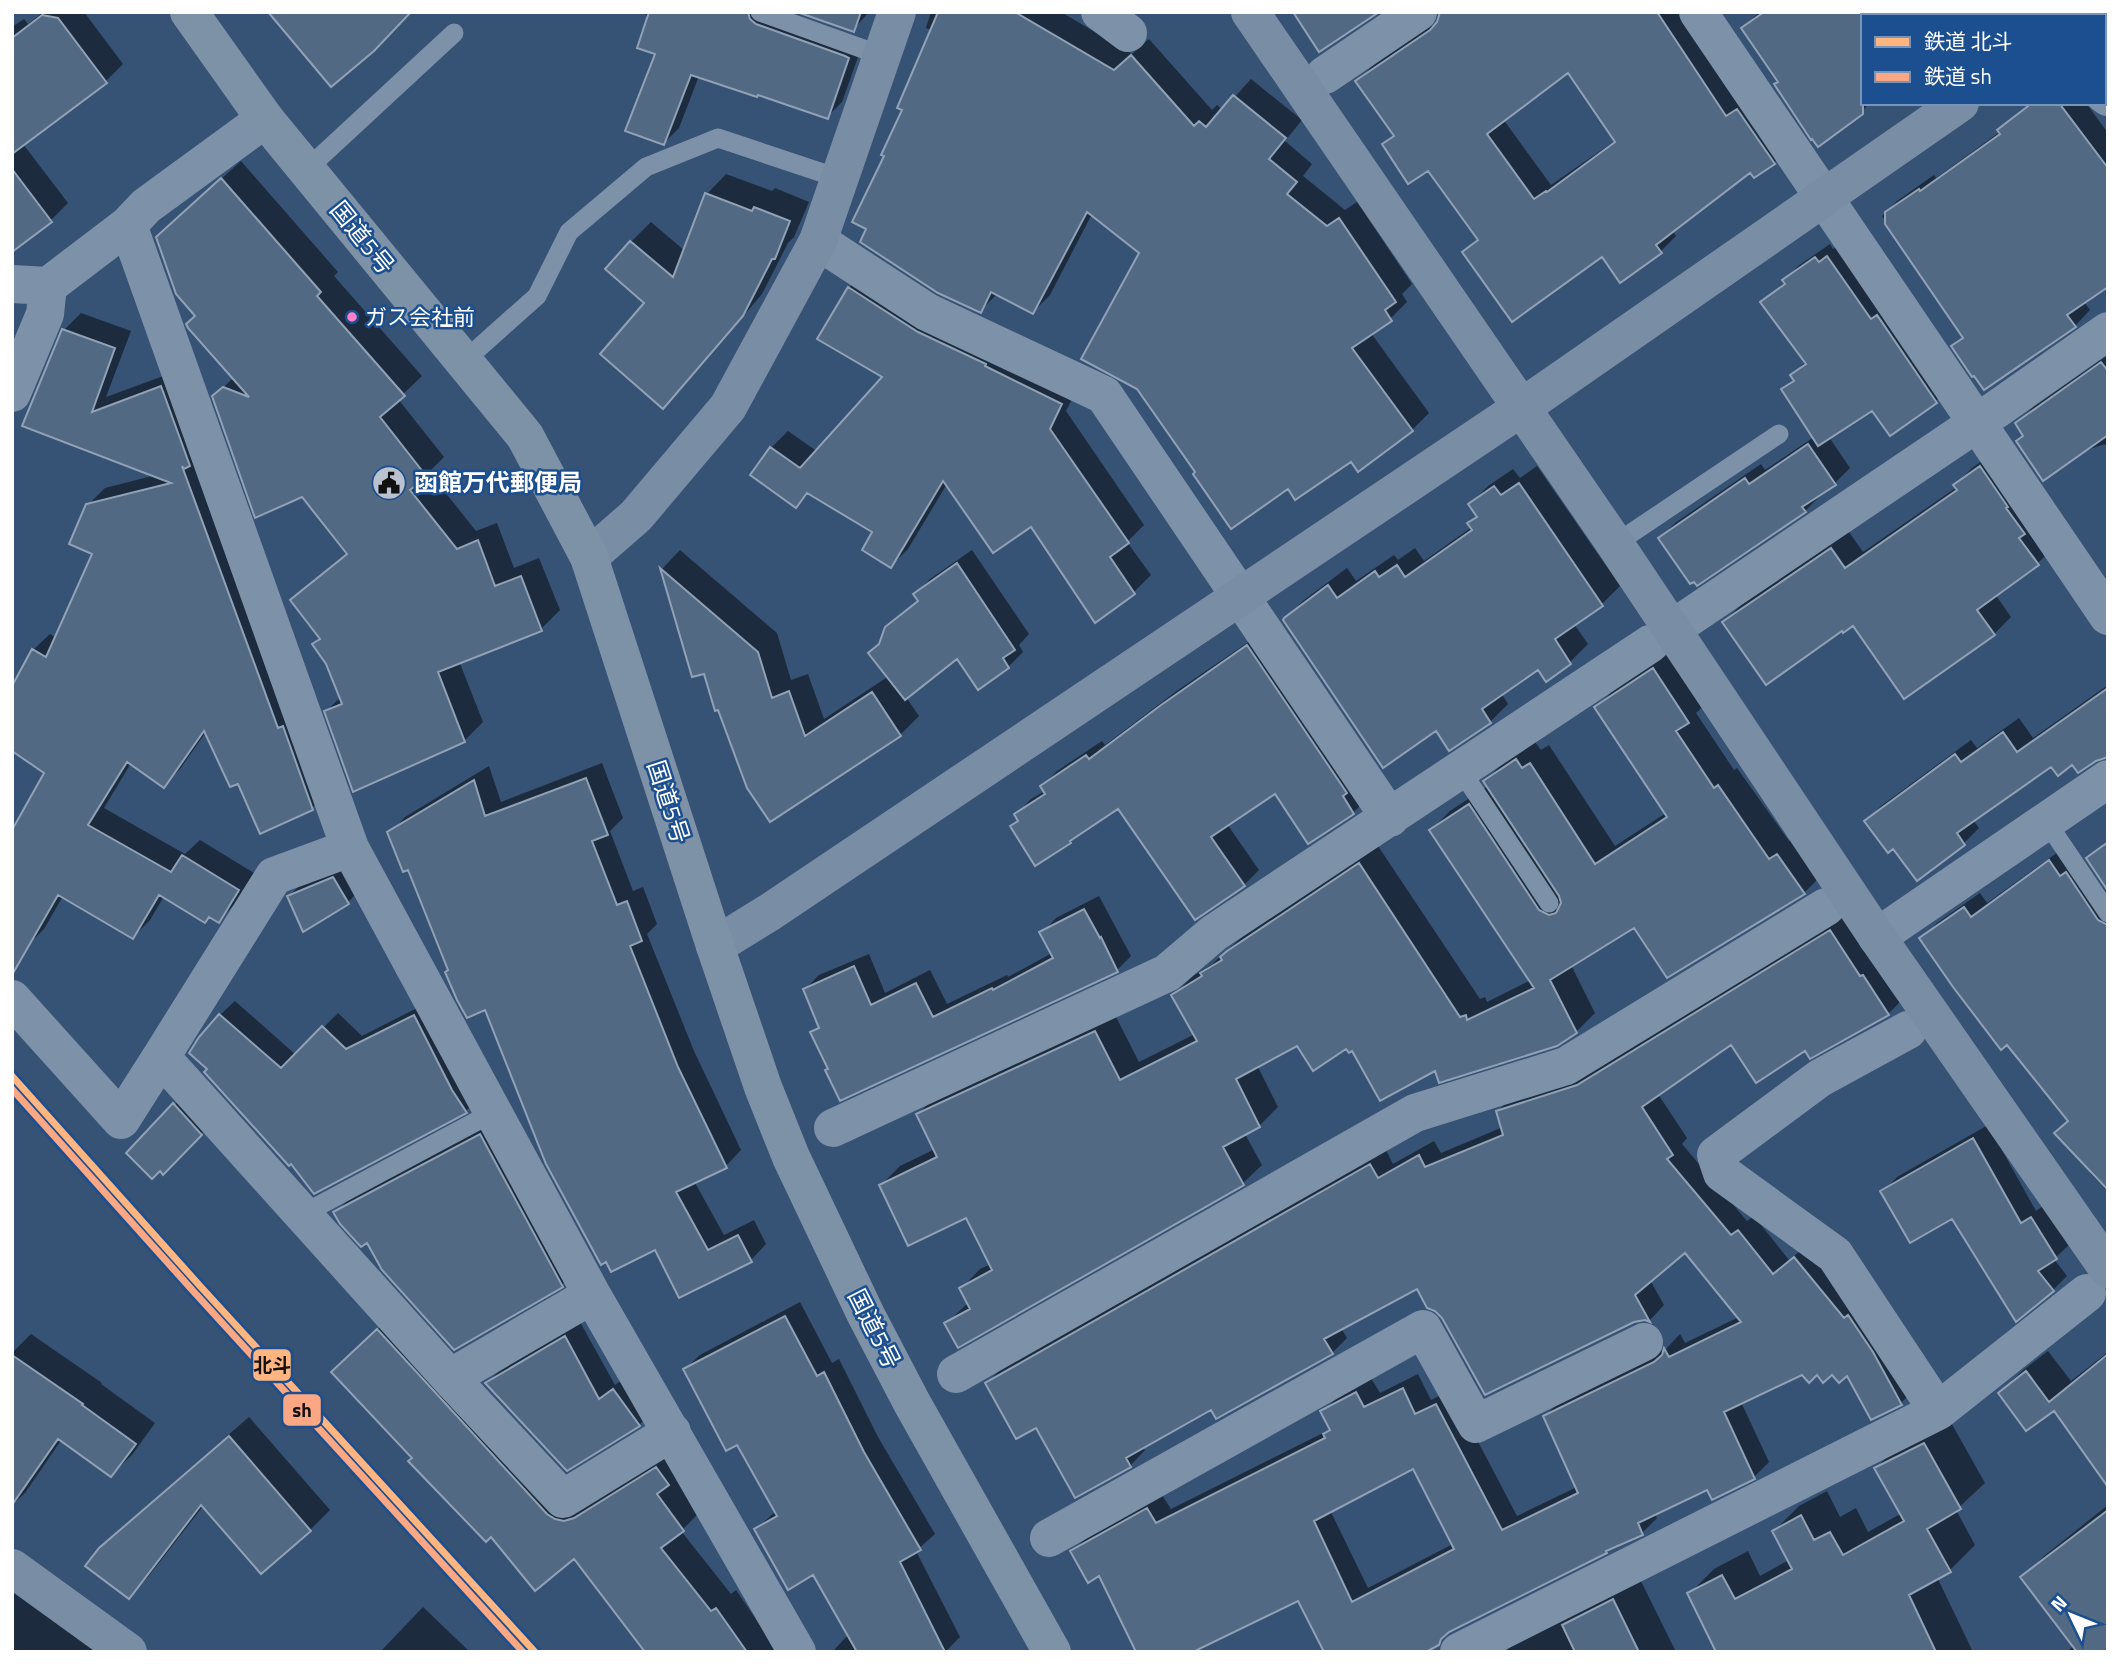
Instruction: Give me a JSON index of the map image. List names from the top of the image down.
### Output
{
  "streets": {
    "highway": ["国道5号"]
  },
  "places": {
    "other": ["ガス会社前"],
    "public building": ["函館万代郵便局"]
  },
  "lines": ["rail line 北斗", "rail line sh"],
  "legend": ["鉄道 北斗", "鉄道 sh"],
  "north": "top left"
}
